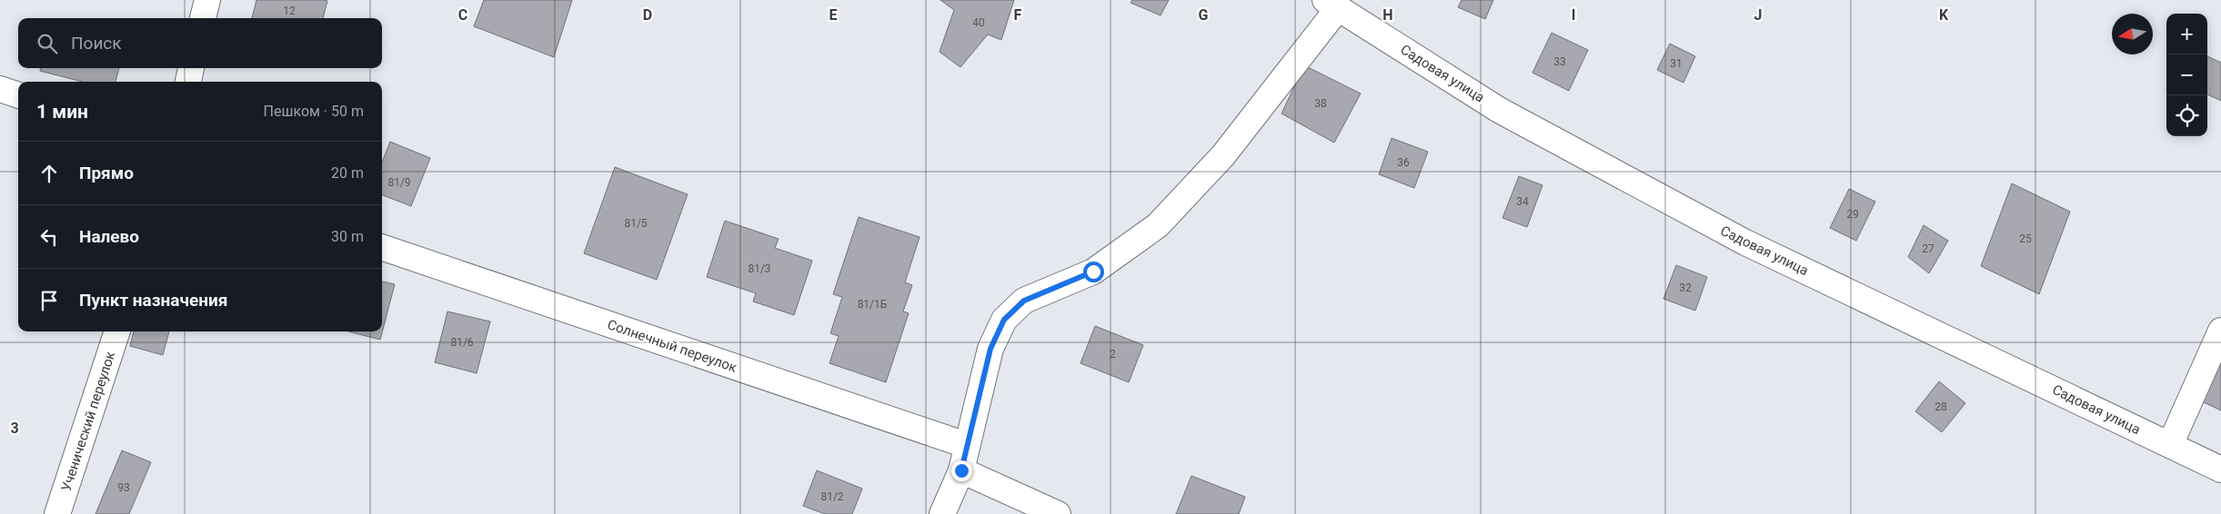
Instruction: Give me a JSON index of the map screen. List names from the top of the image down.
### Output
{
  "streets": {
    "street": ["Садовая улица", "Солнечный переулок", "Ученический переулок"]
  },
  "house_numbers": [
    "12",
    "40",
    "33",
    "31",
    "38",
    "36",
    "81/9",
    "34",
    "29",
    "81/5",
    "25",
    "27",
    "81/3",
    "32",
    "81/1Б",
    "81/6",
    "2",
    "28",
    "93",
    "81/2"
  ],
  "north": "left",
  "page": {
    "map_buttons": ["+", "−"],
    "search": "Поиск",
    "heading": ["1 мин", "Пешком · 50 m"],
    "list": [
      ["Прямо", "20 m"],
      ["Налево", "30 m"],
      "Пункт назначения"
    ]
  },
  "grid": {
    "columns": [
      "C",
      "D",
      "E",
      "F",
      "G",
      "H",
      "I",
      "J",
      "K"
    ],
    "rows": ["3"]
  }
}
